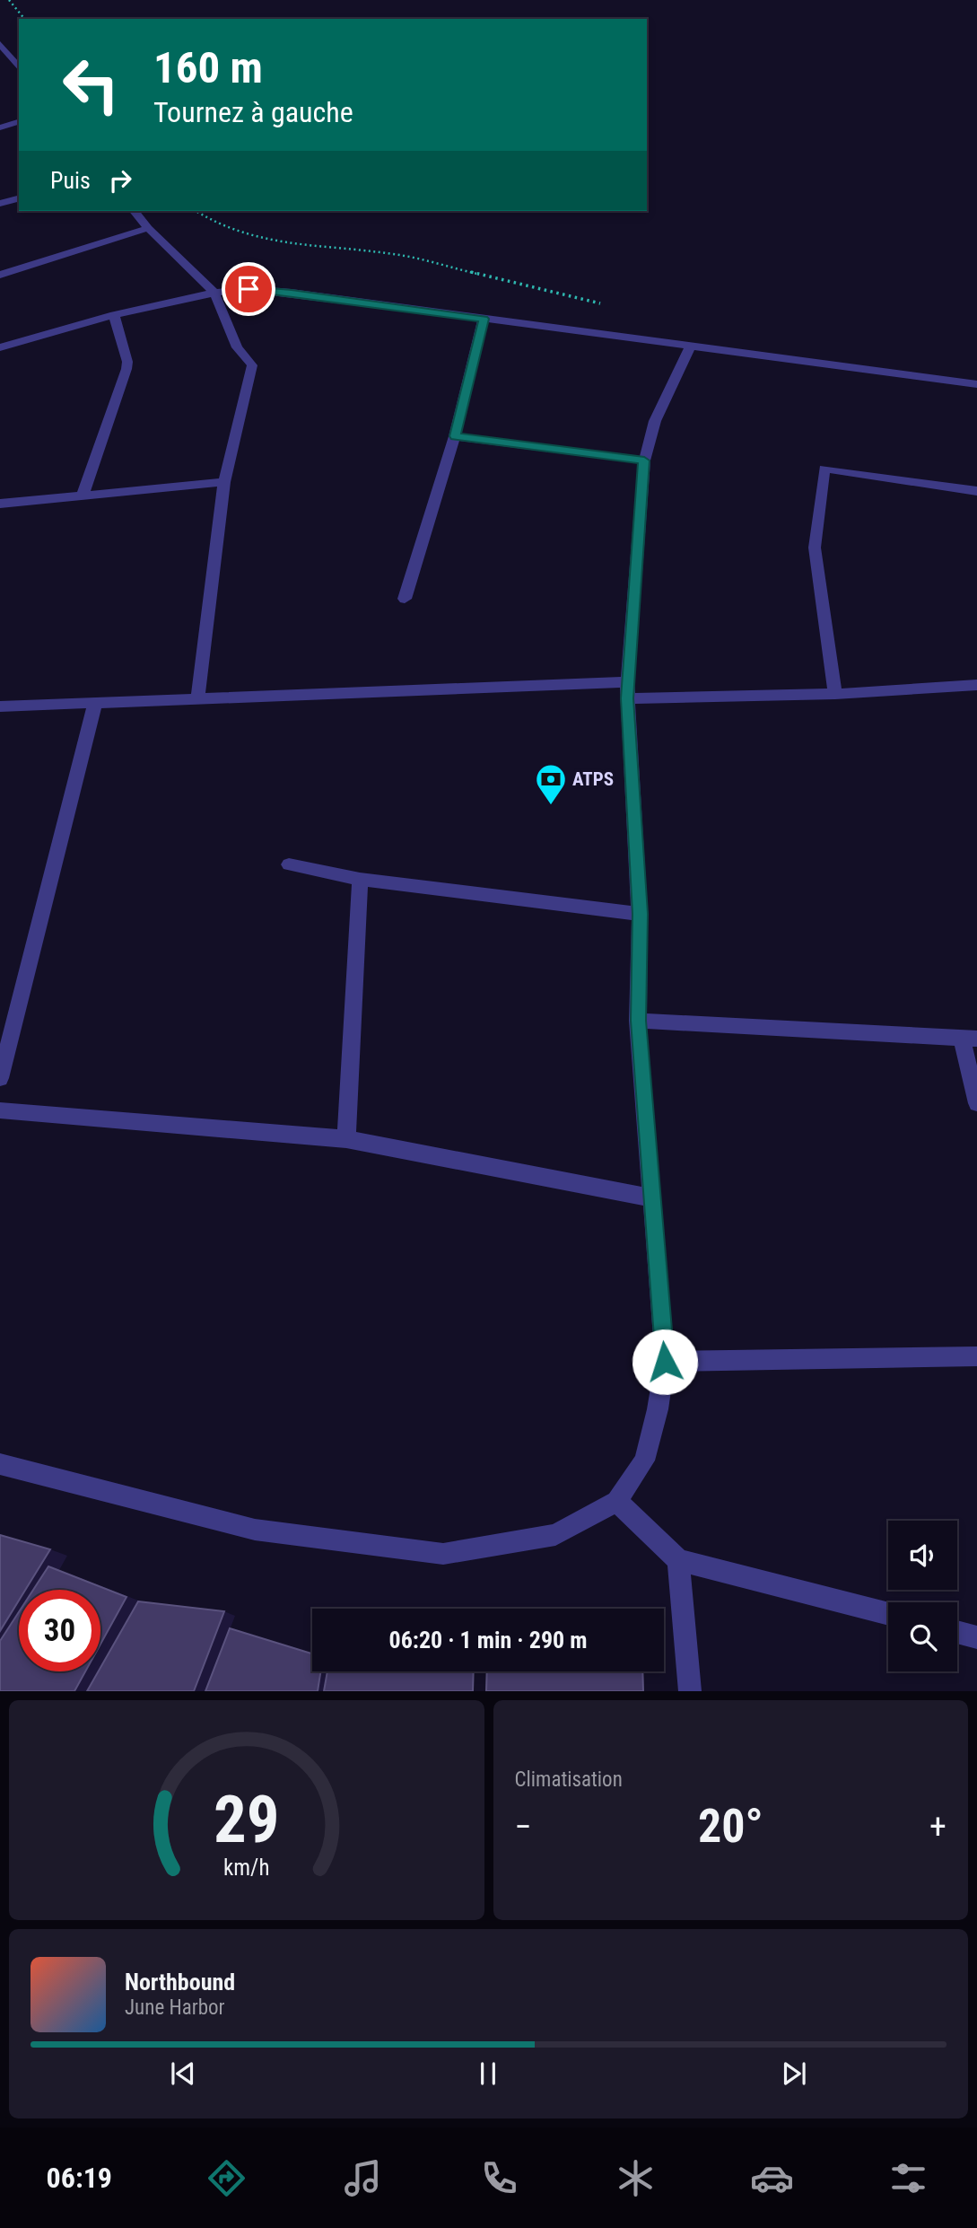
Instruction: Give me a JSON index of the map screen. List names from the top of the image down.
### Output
{
  "places": {
    "bank": ["ATPS"]
  },
  "page": {
    "turn": ["160 m", "Tournez à gauche"],
    "then": "Puis",
    "limit": "30",
    "trip": "06:20 · 1 min · 290 m",
    "tile": "Climatisation",
    "heat": ["−", "20°", "+"],
    "song": ["Northbound", "June Harbor"],
    "tabs": "06:19",
    "gauge": ["29", "km/h"]
  }
}
